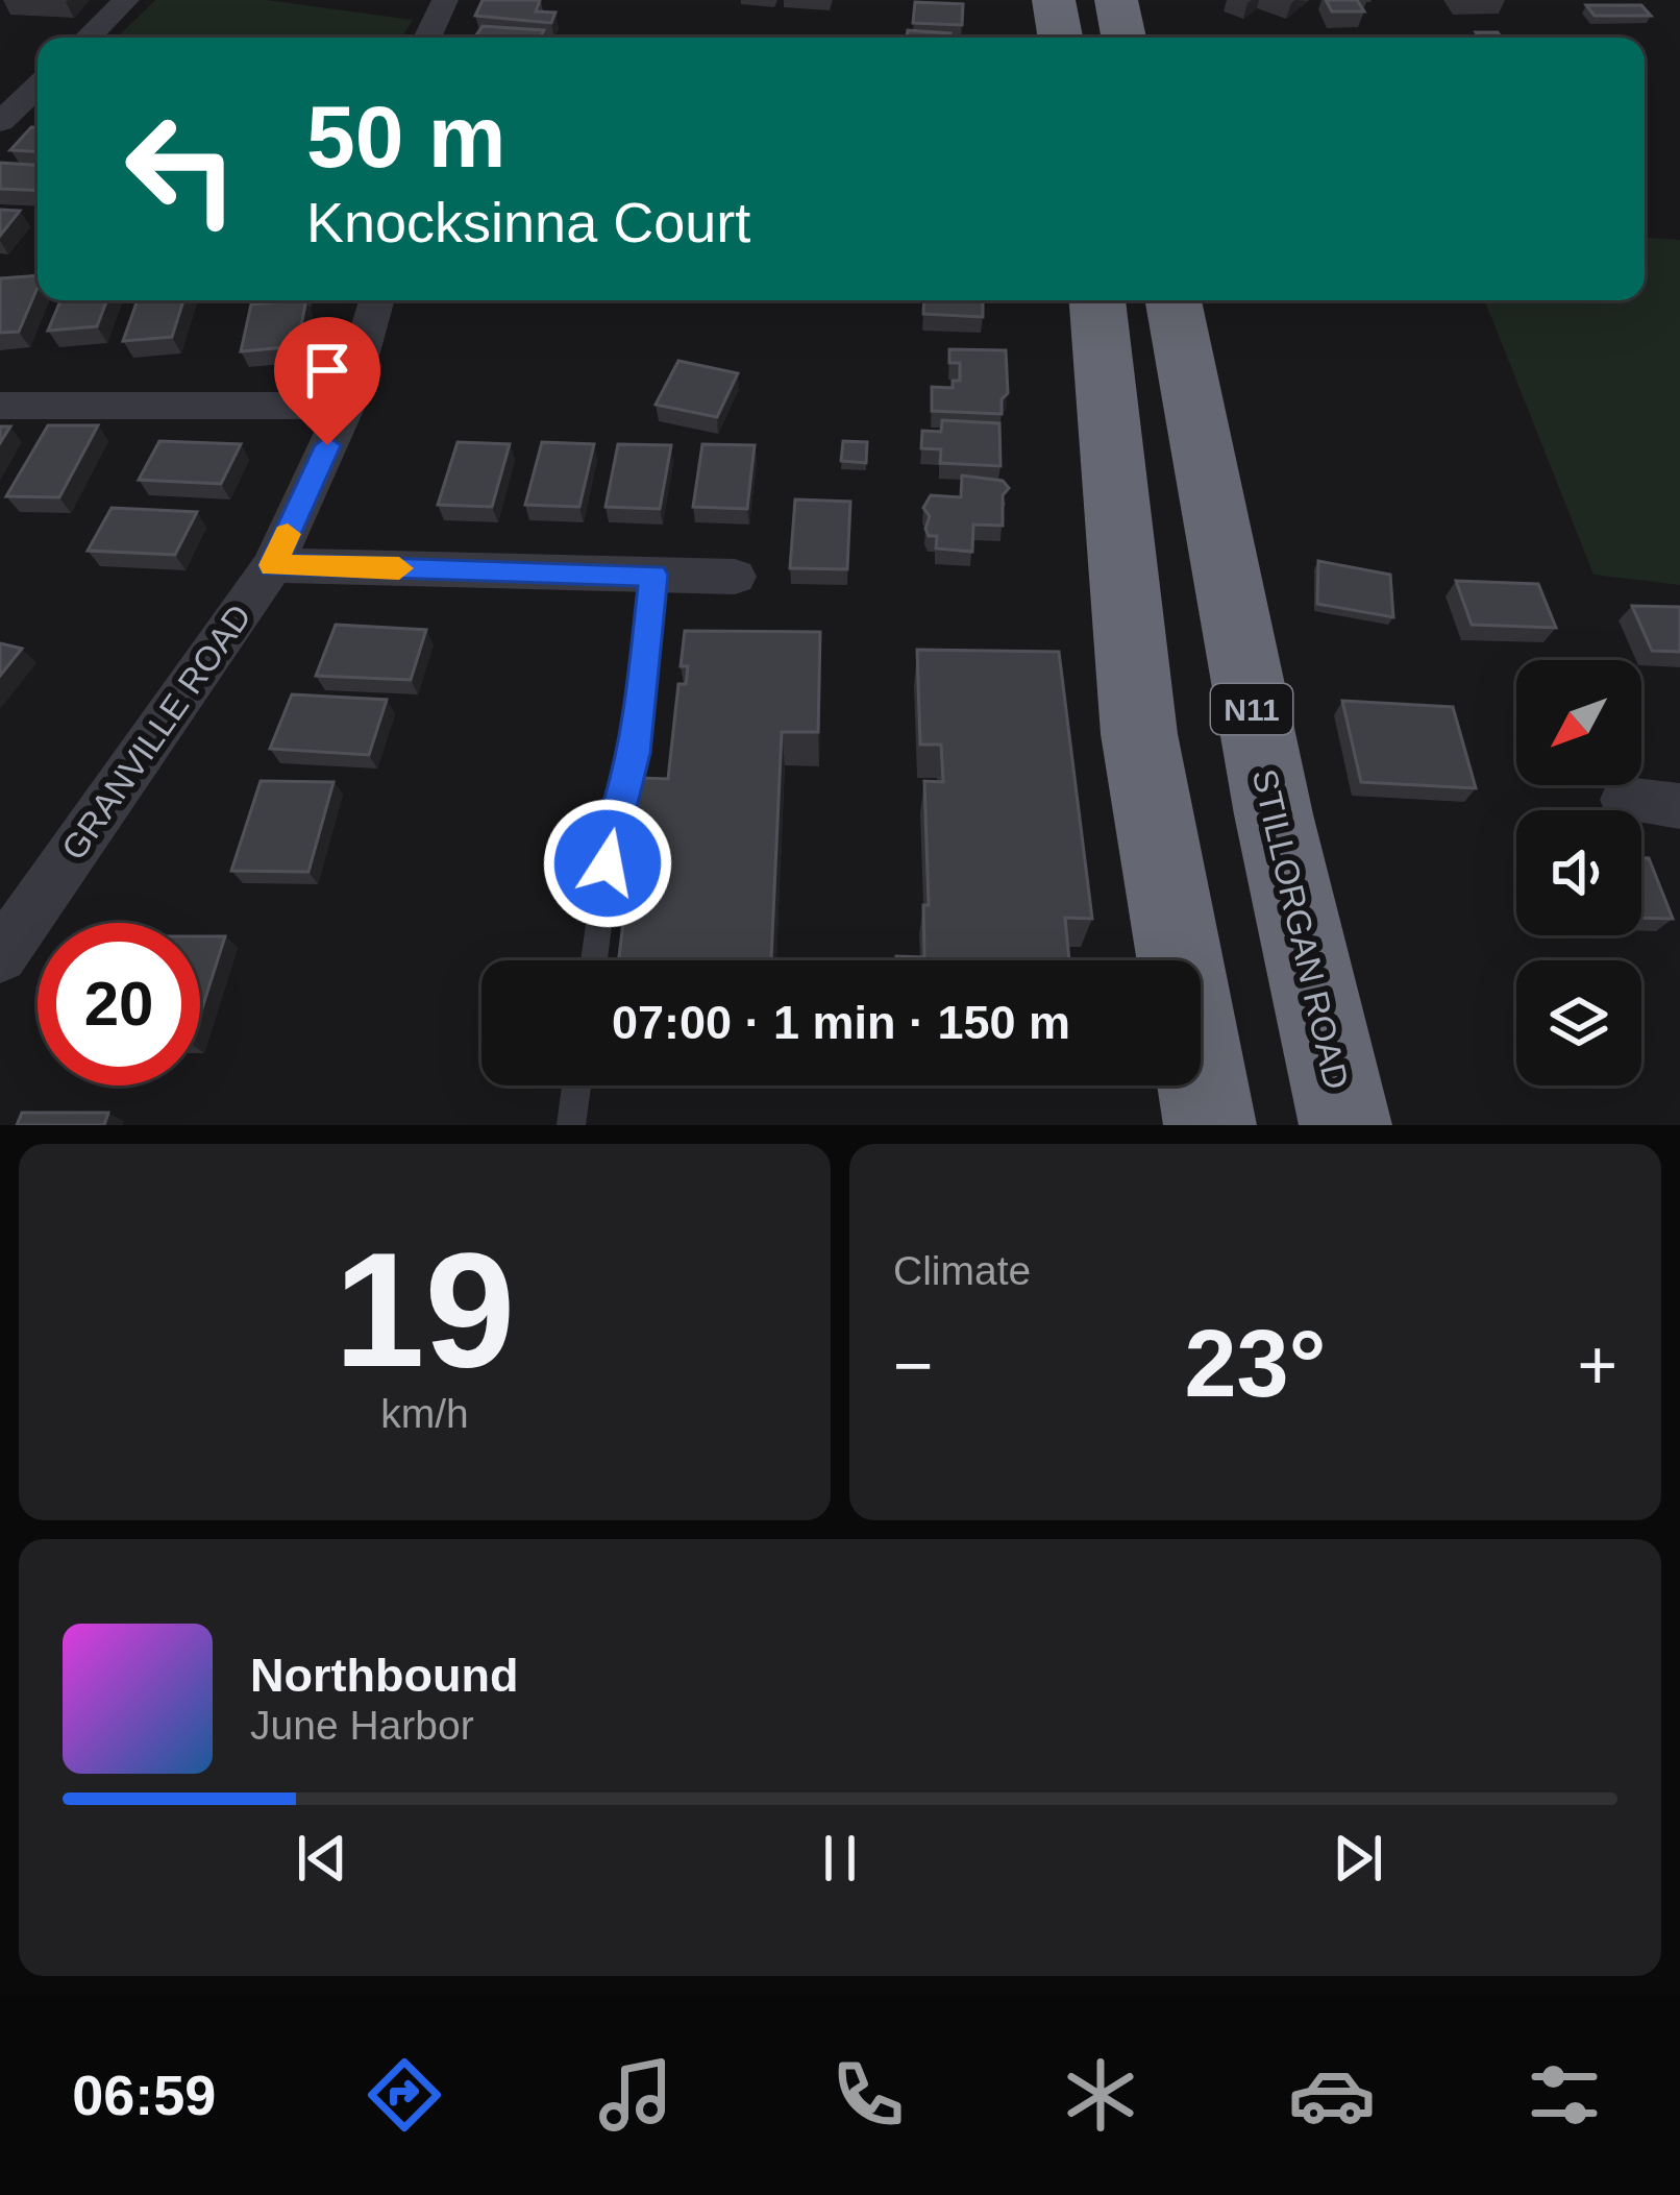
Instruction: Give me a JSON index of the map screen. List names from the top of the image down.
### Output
{
  "streets": {
    "highway": ["N11", "STILLORGAN ROAD"],
    "street": ["GRANVILLE ROAD"]
  },
  "north": "bottom left",
  "page": {
    "turn": ["50 m", "Knocksinna Court"],
    "limit": "20",
    "trip": "07:00 · 1 min · 150 m",
    "tile": [
      ["19", "km/h"],
      "Climate"
    ],
    "heat": ["−", "23°", "+"],
    "song": ["Northbound", "June Harbor"],
    "tabs": "06:59"
  }
}
